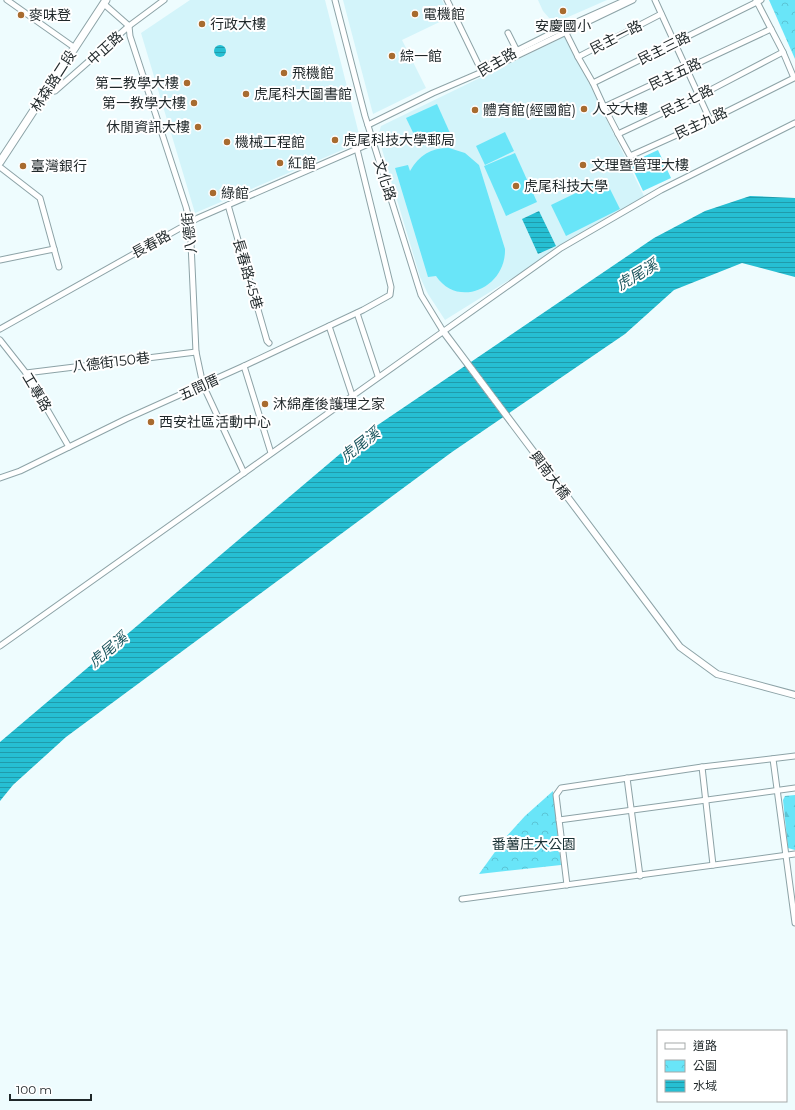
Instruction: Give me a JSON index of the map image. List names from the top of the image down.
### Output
{
  "streets": {
    "main road": ["林森路二段"],
    "street": [
      "民主一路",
      "中正路",
      "民主三路",
      "民主路",
      "民主五路",
      "民主七路",
      "民主九路",
      "文化路",
      "八德街",
      "長春路",
      "長春路45巷",
      "八德街150巷",
      "五間厝",
      "工專路",
      "興南大橋"
    ]
  },
  "crossings": [
    ["民主一路", "民主路"],
    ["中正路", "林森路二段"],
    ["中正路", "八德街"],
    ["民主路", "文化路"],
    ["民主七路", "民主九路"],
    ["文化路", "長春路"],
    ["文化路", "五間厝"],
    ["文化路", "興南大橋"],
    ["八德街", "長春路"],
    ["八德街", "八德街150巷"],
    ["八德街", "五間厝"],
    ["長春路", "長春路45巷"],
    ["八德街150巷", "工專路"],
    ["五間厝", "工專路"]
  ],
  "water": ["虎尾溪"],
  "parks": ["番薯庄大公園"],
  "places": [
    "安慶國小",
    "電機館",
    "麥味登",
    "行政大樓",
    "綜一館",
    "飛機館",
    "第二教學大樓",
    "虎尾科大圖書館",
    "第一教學大樓",
    "人文大樓",
    "體育館(經國館)",
    "休閒資訊大樓",
    "虎尾科技大學郵局",
    "機械工程館",
    "紅館",
    "文理暨管理大樓",
    "臺灣銀行",
    "虎尾科技大學",
    "綠館",
    "沐綿產後護理之家",
    "西安社區活動中心"
  ],
  "legend": ["道路", "公園", "水域"],
  "scale_bar": "100 m"
}
